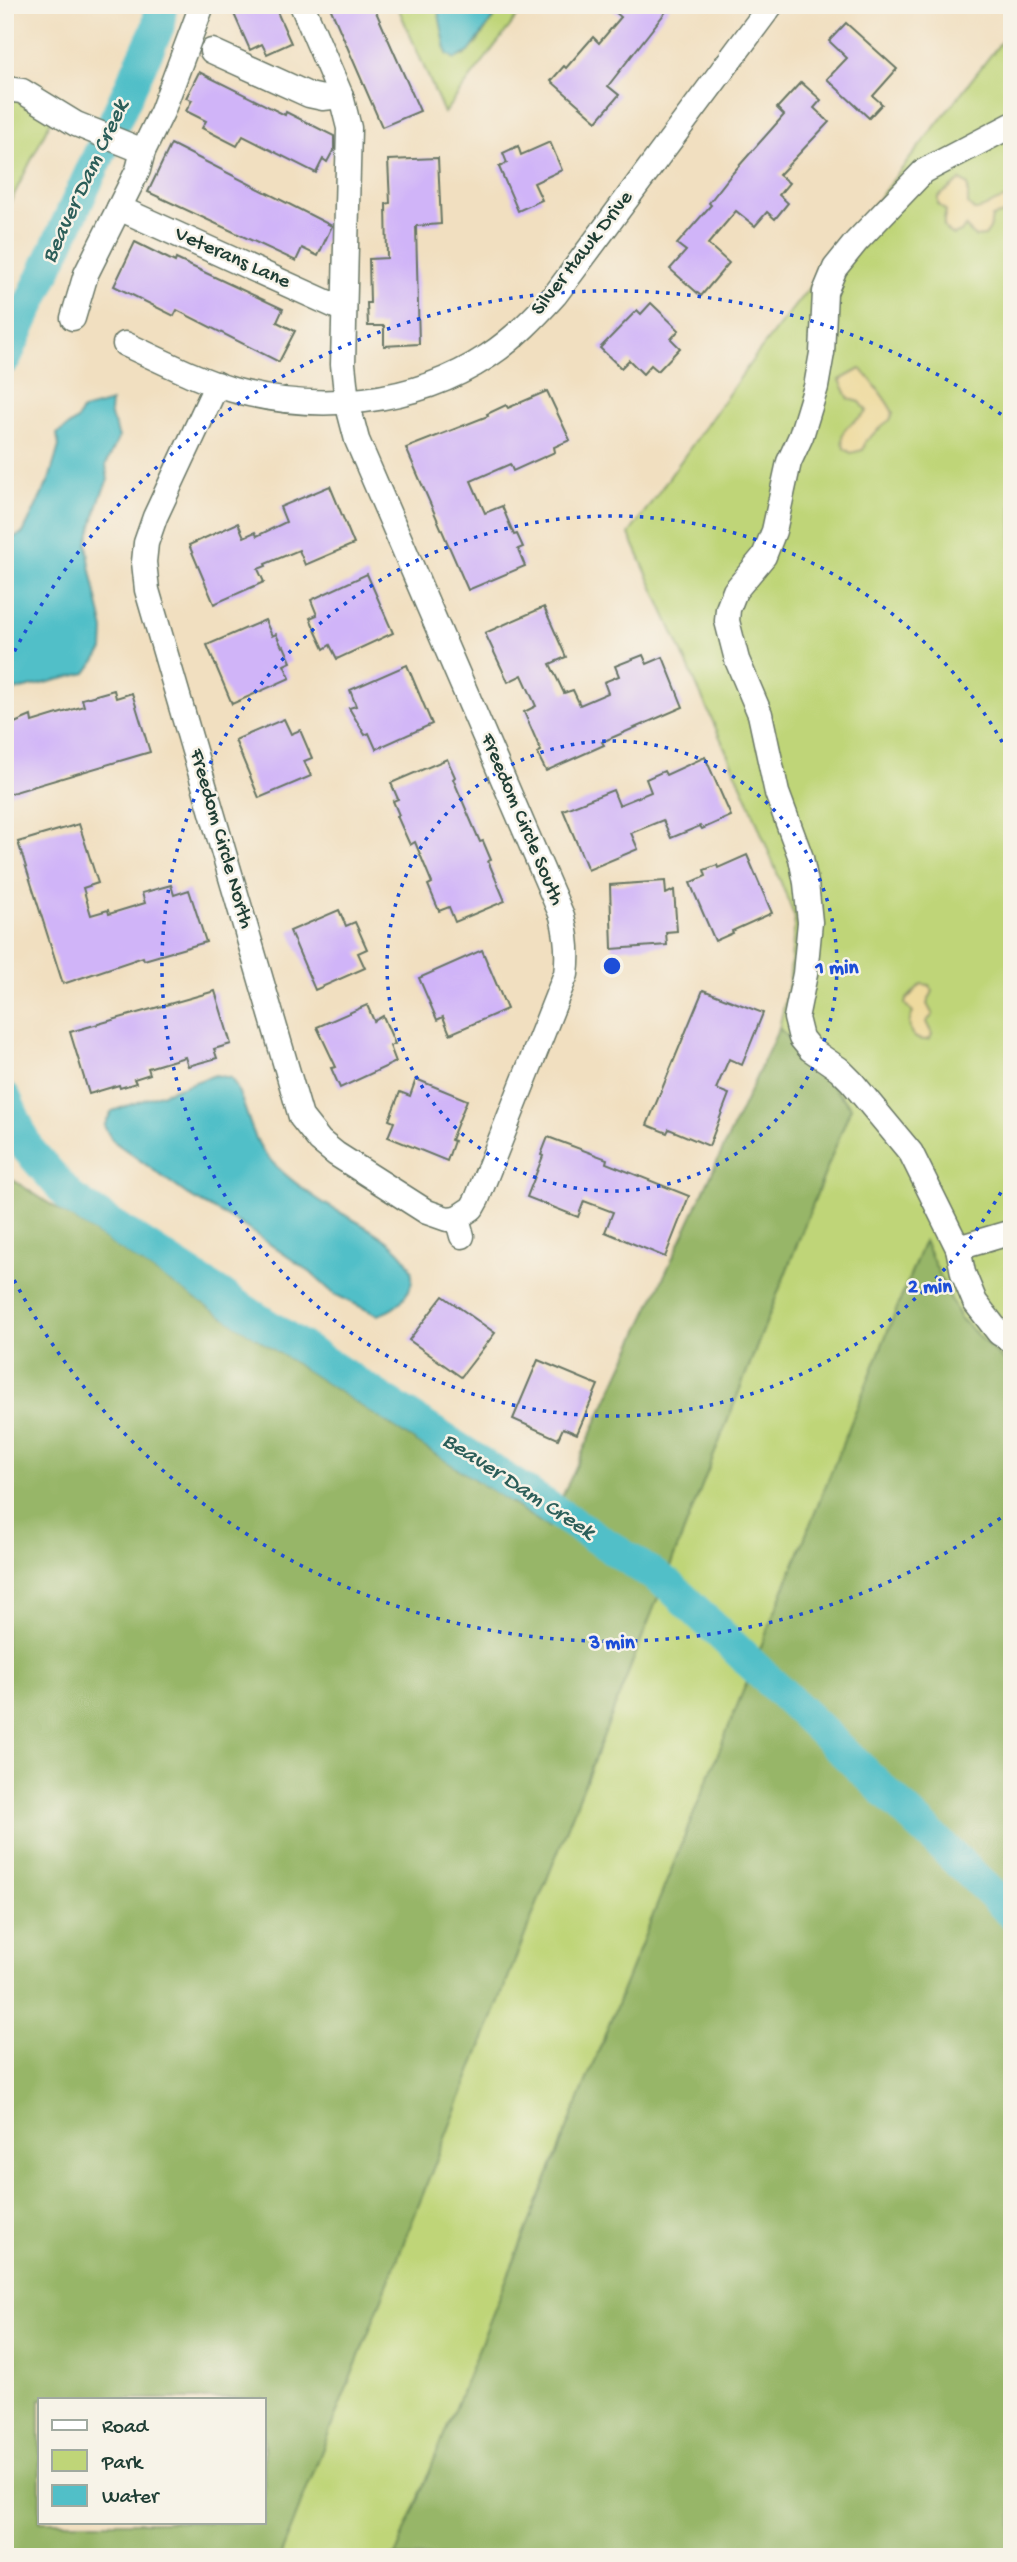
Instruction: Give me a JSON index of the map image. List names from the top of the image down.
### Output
{
  "streets": {
    "street": [
      "Silver Hawk Drive",
      "Veterans Lane",
      "Freedom Circle South",
      "Freedom Circle North"
    ]
  },
  "crossings": [
    ["Silver Hawk Drive", "Freedom Circle South"],
    ["Silver Hawk Drive", "Freedom Circle North"],
    ["Freedom Circle South", "Freedom Circle North"]
  ],
  "water": ["Beaver Dam Creek"],
  "legend": ["Road", "Park", "Water"],
  "rings": ["1 min", "2 min", "3 min"]
}
